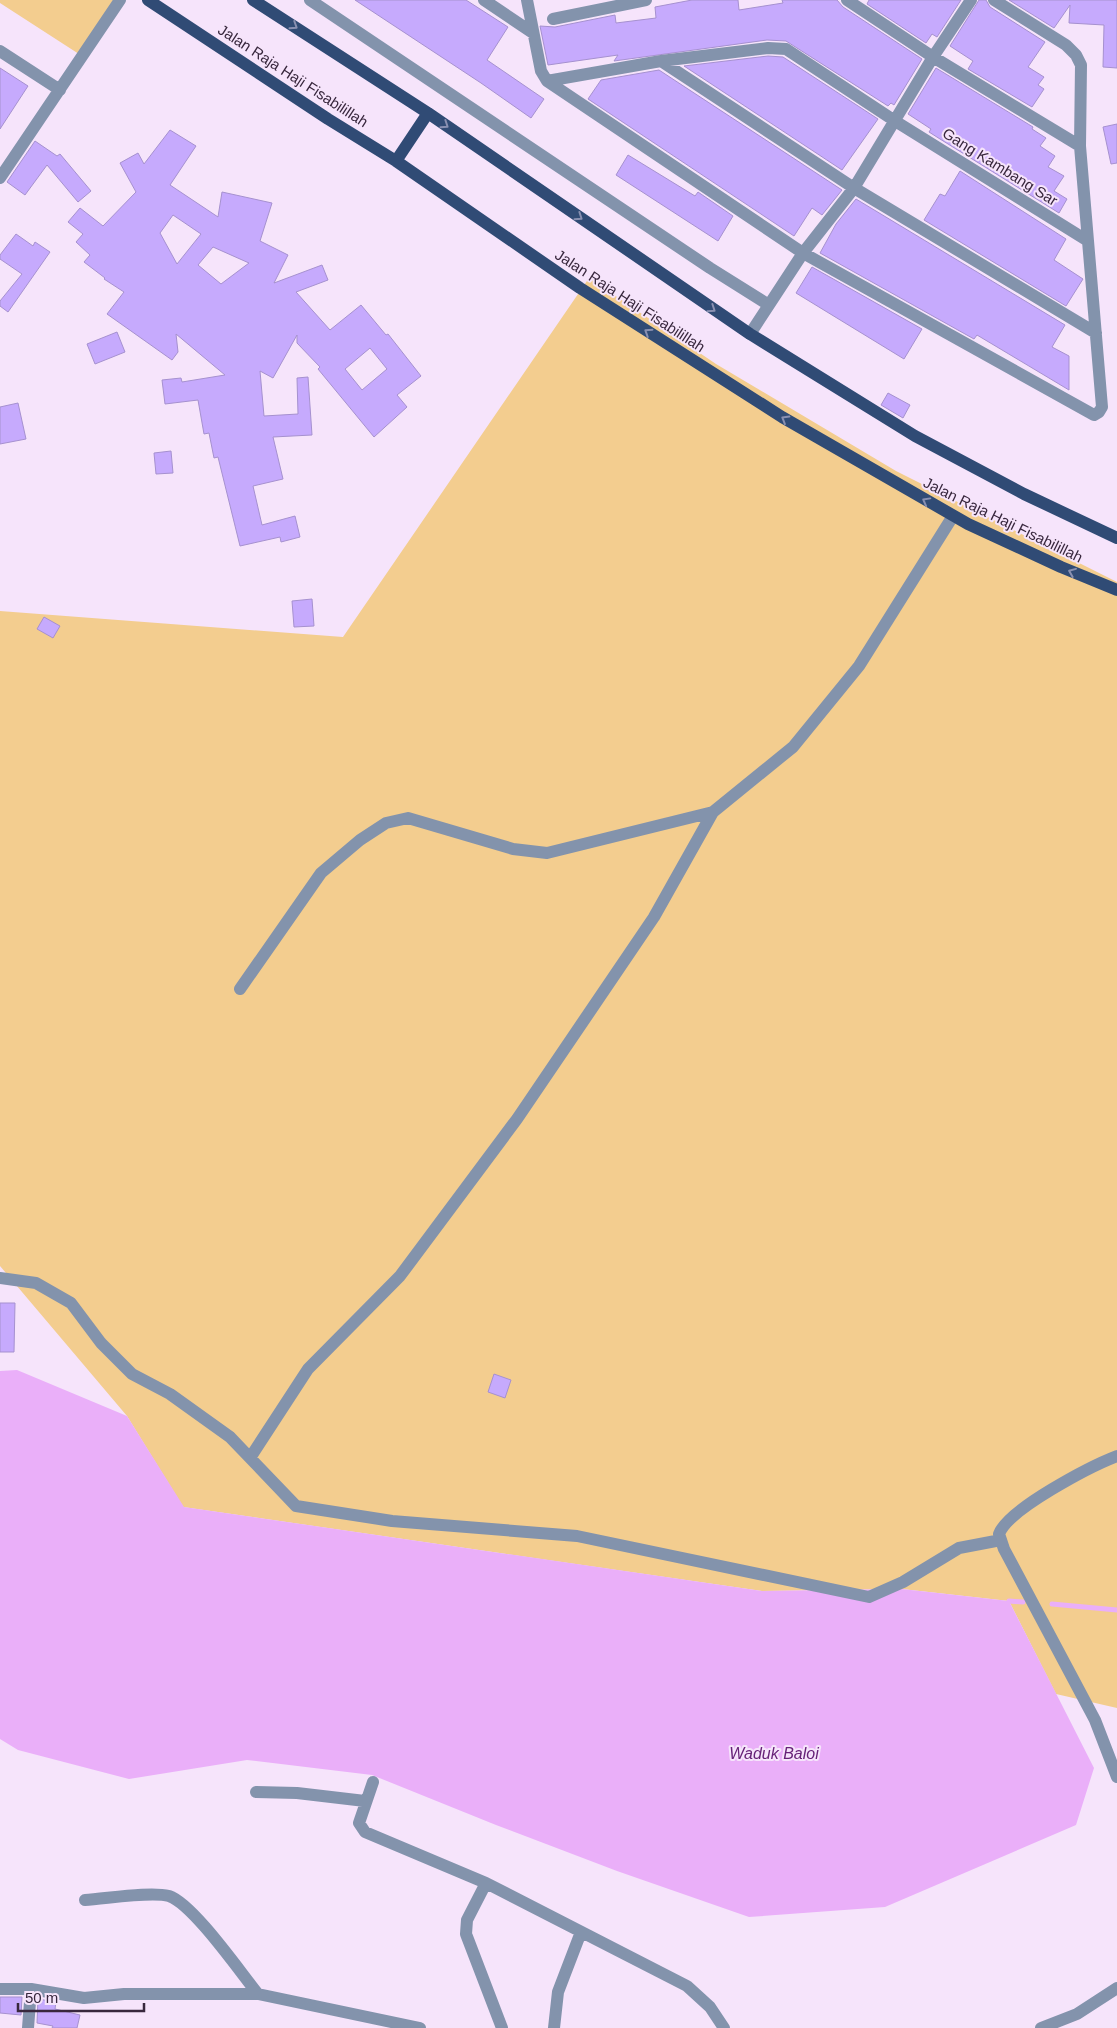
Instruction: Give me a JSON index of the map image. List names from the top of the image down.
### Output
{
  "streets": {
    "main road": ["Jalan Raja Haji Fisabilillah"],
    "street": ["Gang Kambang Sar"]
  },
  "water": ["Waduk Baloi"],
  "scale_bar": "50 m"
}
